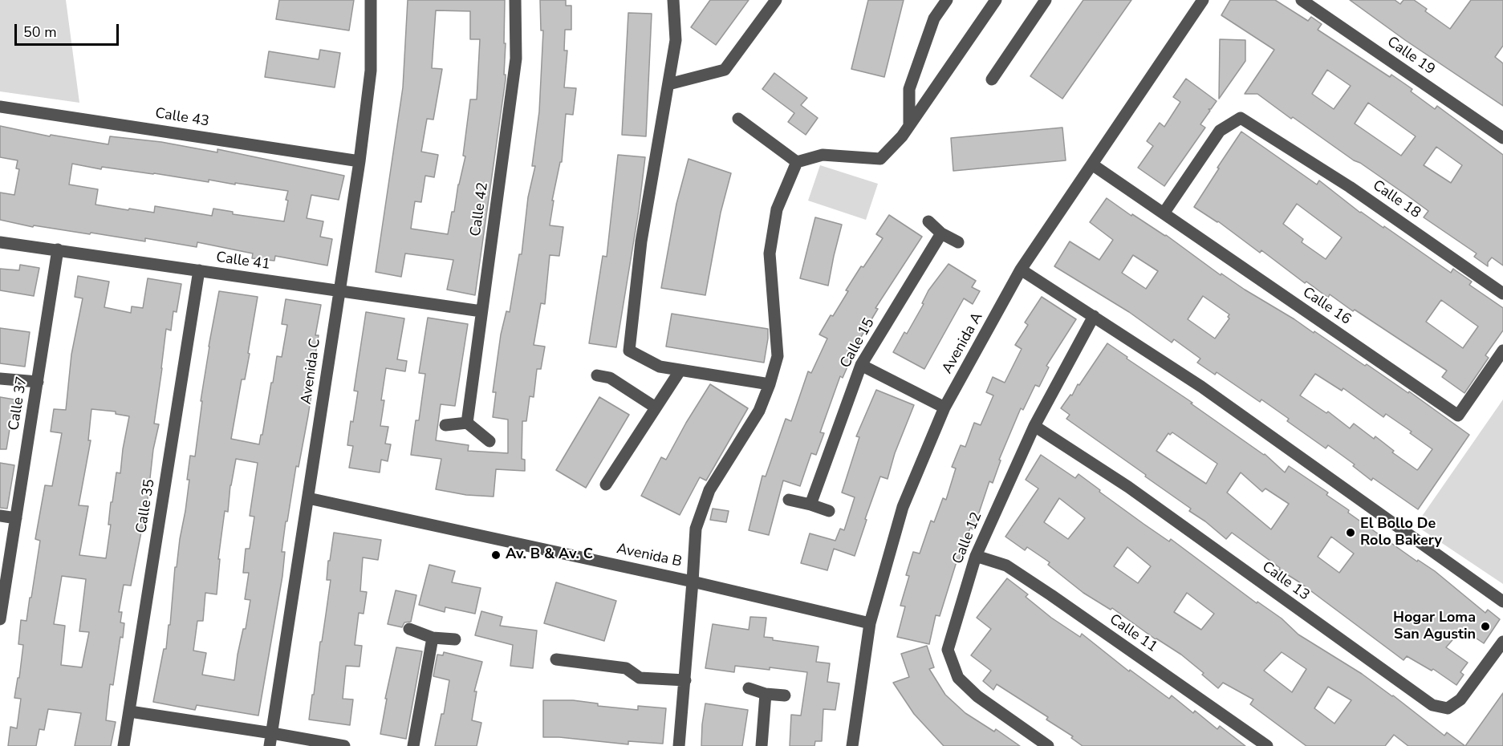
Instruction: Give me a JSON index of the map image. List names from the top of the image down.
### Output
{
  "streets": {
    "street": [
      "Calle 19",
      "Calle 43",
      "Calle 18",
      "Calle 42",
      "Calle 41",
      "Calle 16",
      "Calle 15",
      "Avenida A",
      "Avenida C",
      "Calle 37",
      "Calle 35",
      "Calle 12",
      "Avenida B",
      "Calle 13",
      "Calle 11"
    ]
  },
  "crossings": [
    ["Calle 43", "Avenida C"],
    ["Calle 18", "Calle 16"],
    ["Calle 42", "Calle 41"],
    ["Calle 41", "Avenida C"],
    ["Calle 41", "Calle 37"],
    ["Calle 41", "Calle 35"],
    ["Avenida A", "Avenida B"],
    ["Avenida C", "Avenida B"],
    ["Calle 12", "Calle 13"],
    ["Calle 12", "Calle 11"]
  ],
  "places": ["El Bollo De Rolo Bakery", "Av. B & Av. C", "Hogar Loma San Agustin"],
  "scale_bar": "50 m"
}
